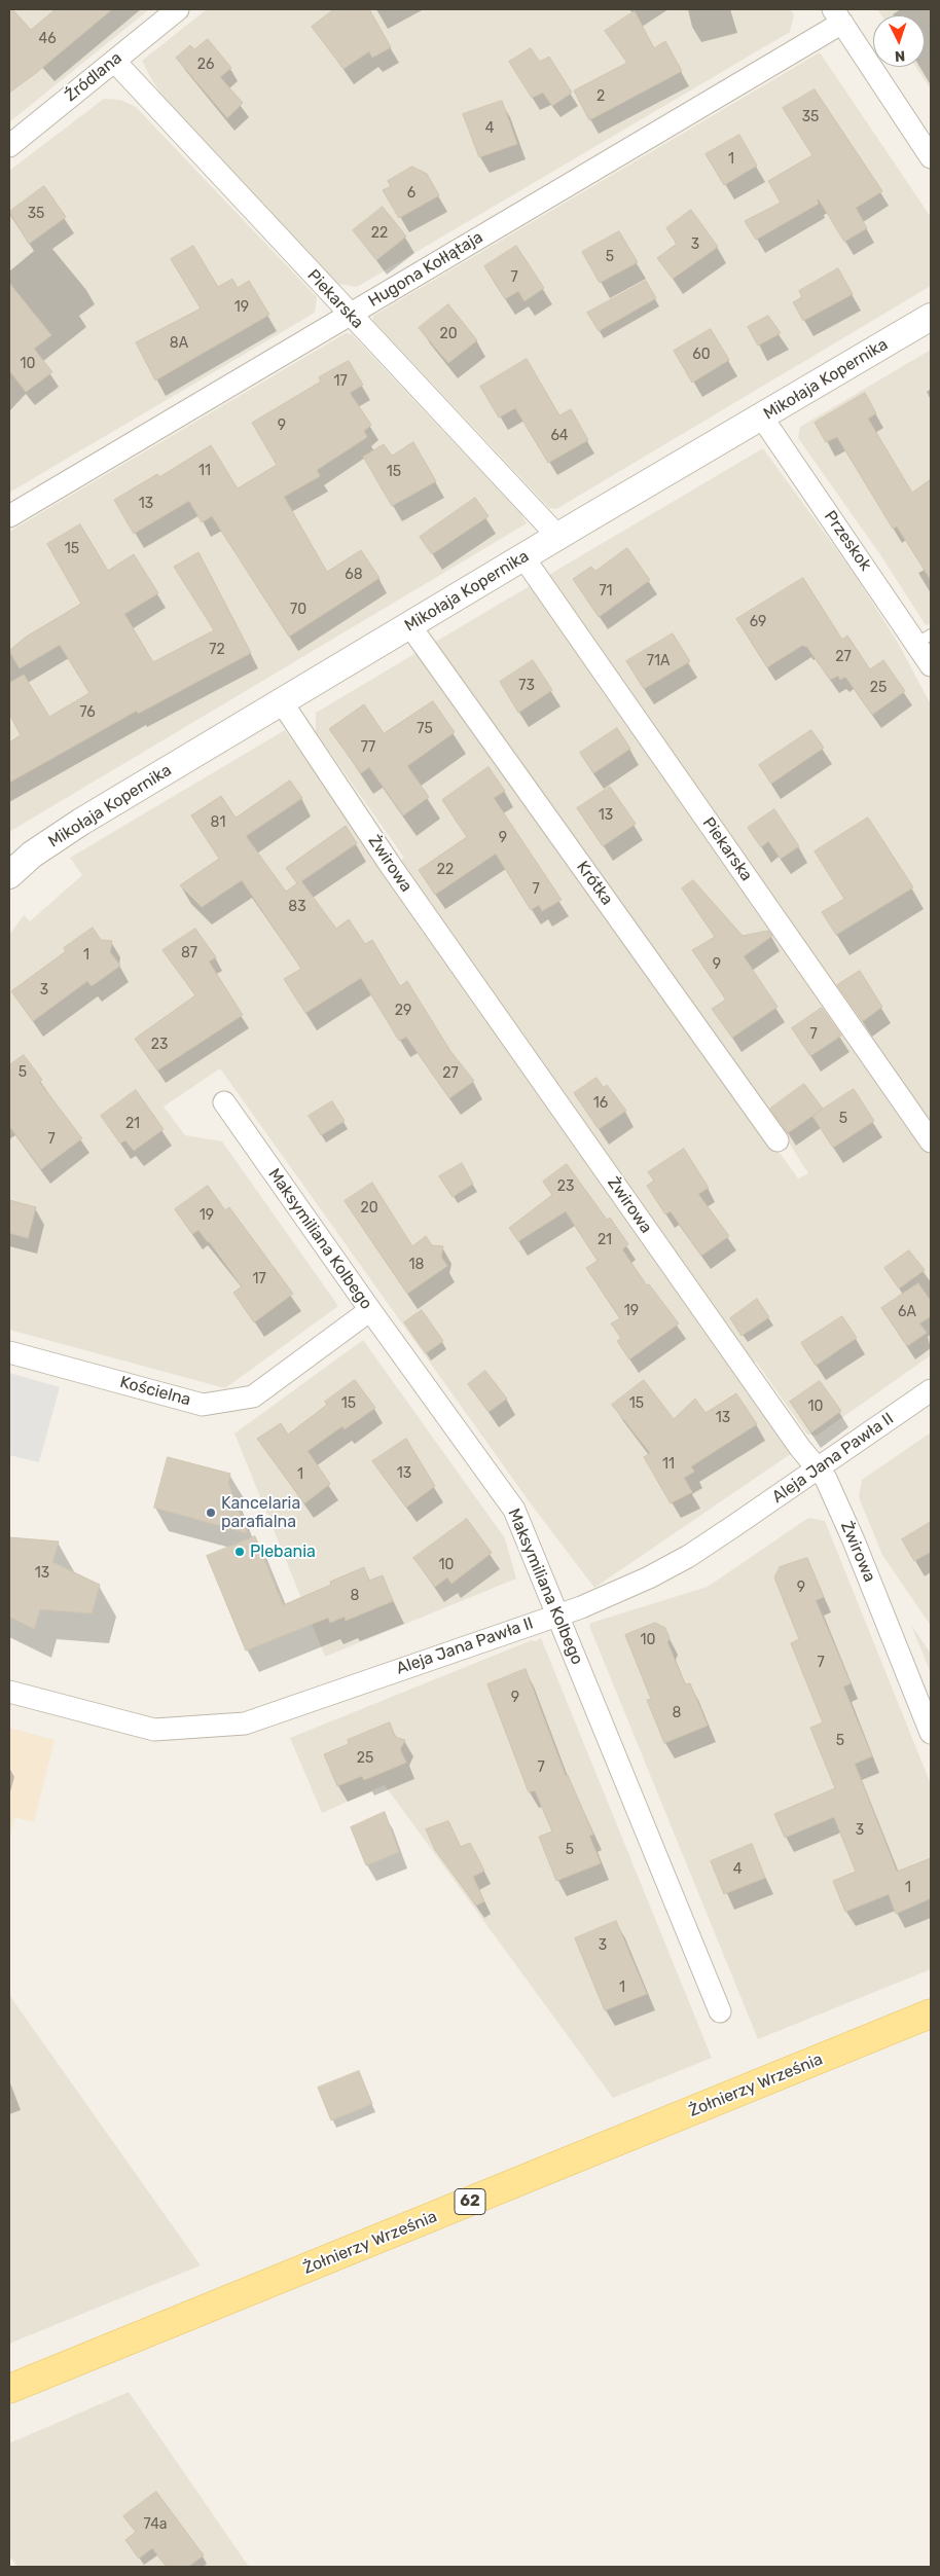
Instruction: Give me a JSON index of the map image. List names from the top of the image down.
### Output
{
  "streets": {
    "main road": ["Żołnierzy Września", "62"],
    "street": [
      "Źródlana",
      "Hugona Kołłątaja",
      "Piekarska",
      "Mikołaja Kopernika",
      "Przeskok",
      "Żwirowa",
      "Krótka",
      "Maksymiliana Kolbego",
      "Kościelna",
      "Aleja Jana Pawła II"
    ]
  },
  "crossings": [
    ["Źródlana", "Piekarska"],
    ["Hugona Kołłątaja", "Piekarska"],
    ["Piekarska", "Mikołaja Kopernika"],
    ["Mikołaja Kopernika", "Przeskok"],
    ["Mikołaja Kopernika", "Żwirowa"],
    ["Mikołaja Kopernika", "Krótka"],
    ["Żwirowa", "Aleja Jana Pawła II"],
    ["Maksymiliana Kolbego", "Kościelna"],
    ["Maksymiliana Kolbego", "Aleja Jana Pawła II"]
  ],
  "places": ["Kancelaria parafialna", "Plebania"],
  "house_numbers": [
    "46",
    "26",
    "2",
    "35",
    "4",
    "1",
    "6",
    "35",
    "22",
    "3",
    "5",
    "7",
    "19",
    "20",
    "8A",
    "60",
    "10",
    "17",
    "9",
    "64",
    "11",
    "15",
    "13",
    "15",
    "68",
    "71",
    "70",
    "69",
    "72",
    "27",
    "71A",
    "73",
    "25",
    "76",
    "75",
    "77",
    "13",
    "81",
    "9",
    "22",
    "7",
    "83",
    "87",
    "1",
    "9",
    "3",
    "29",
    "7",
    "23",
    "5",
    "27",
    "16",
    "5",
    "21",
    "7",
    "23",
    "20",
    "19",
    "21",
    "18",
    "17",
    "19",
    "6A",
    "15",
    "15",
    "10",
    "13",
    "11",
    "13",
    "1",
    "10",
    "13",
    "9",
    "8",
    "10",
    "7",
    "9",
    "8",
    "5",
    "25",
    "7",
    "3",
    "5",
    "4",
    "1",
    "3",
    "1",
    "74a"
  ],
  "north": "bottom"
}
